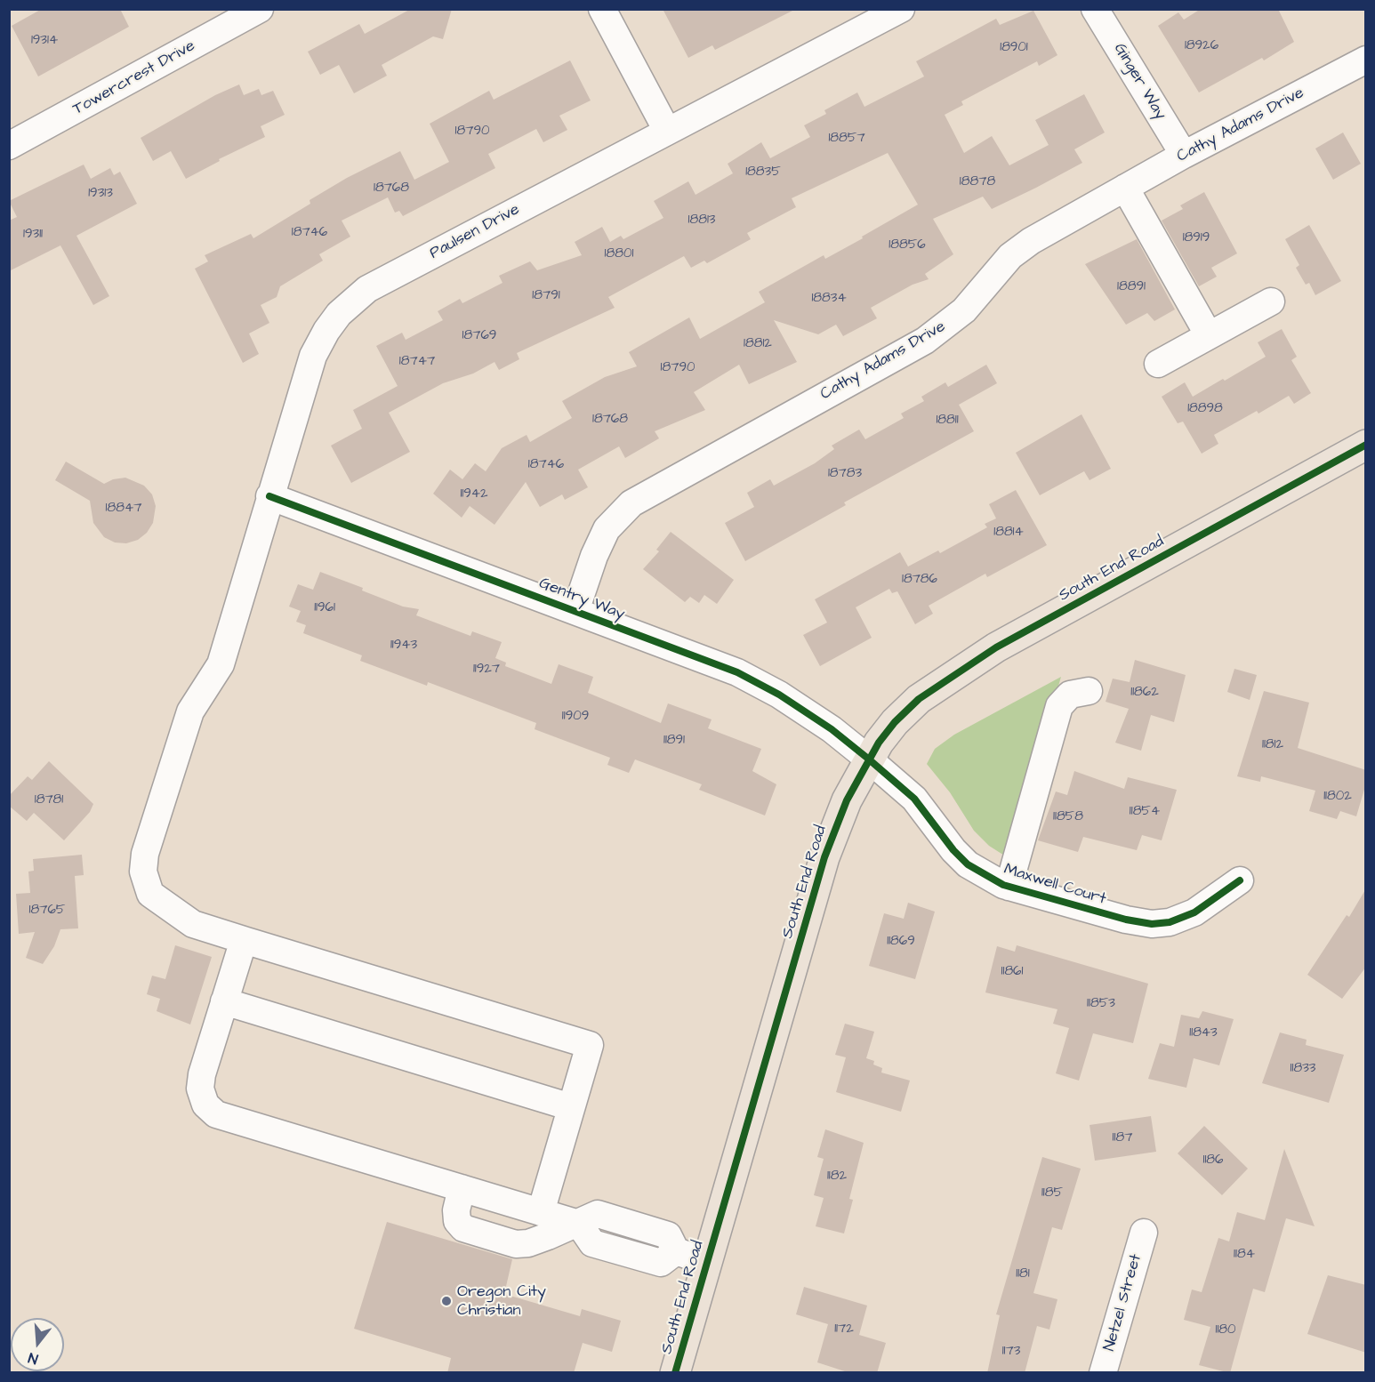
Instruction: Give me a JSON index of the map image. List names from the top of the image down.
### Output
{
  "streets": {
    "main road": ["South End Road"],
    "street": [
      "Towercrest Drive",
      "Ginger Way",
      "Cathy Adams Drive",
      "Paulsen Drive",
      "Gentry Way",
      "Maxwell Court",
      "Netzel Street"
    ]
  },
  "crossings": [
    ["Ginger Way", "Cathy Adams Drive"],
    ["Cathy Adams Drive", "Gentry Way"],
    ["Paulsen Drive", "Gentry Way"],
    ["South End Road", "Gentry Way"],
    ["South End Road", "Maxwell Court"],
    ["Gentry Way", "Maxwell Court"]
  ],
  "places": ["Oregon City Christian"],
  "house_numbers": [
    "19314",
    "18926",
    "18901",
    "18790",
    "18857",
    "18835",
    "18878",
    "18768",
    "19313",
    "18813",
    "18746",
    "19311",
    "18919",
    "18856",
    "18801",
    "18891",
    "18791",
    "18834",
    "18769",
    "18812",
    "18747",
    "18790",
    "18898",
    "18768",
    "18811",
    "18746",
    "18783",
    "11942",
    "18847",
    "18814",
    "18786",
    "11961",
    "11943",
    "11927",
    "11862",
    "11909",
    "11891",
    "11812",
    "11802",
    "18781",
    "11854",
    "11858",
    "18765",
    "11869",
    "11861",
    "11853",
    "11843",
    "11833",
    "1187",
    "1186",
    "1182",
    "1185",
    "1184",
    "1181",
    "1172",
    "1180",
    "1173"
  ],
  "north": "bottom"
}
